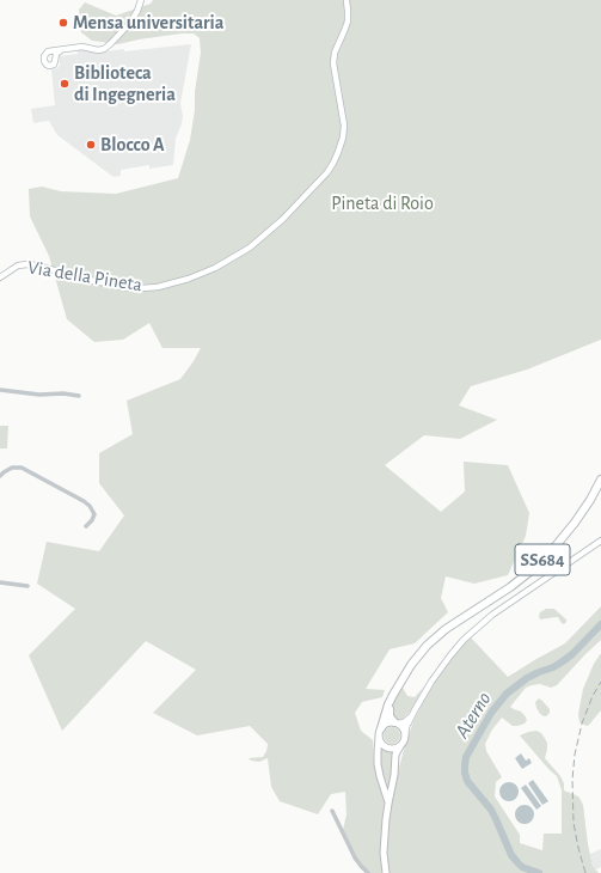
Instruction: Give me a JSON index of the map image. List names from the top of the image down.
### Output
{
  "streets": {
    "highway": ["SS684"],
    "main road": ["Via della Pineta"]
  },
  "water": ["Aterno"],
  "parks": ["Pineta di Roio"],
  "places": ["Mensa universitaria", "Biblioteca di Ingegneria", "Blocco A"]
}
